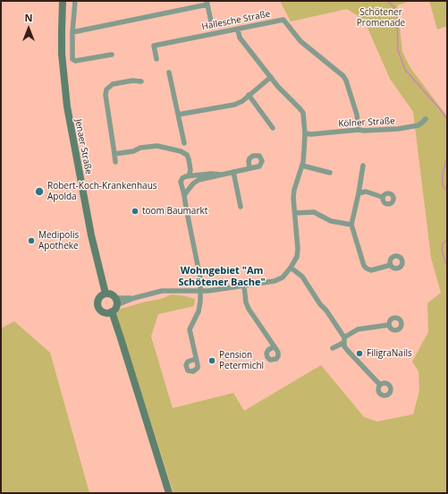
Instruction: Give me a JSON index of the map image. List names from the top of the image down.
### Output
{
  "streets": {
    "main road": ["Jenaer Straße"],
    "street": ["Hallesche Straße", "Kölner Straße"]
  },
  "crossings": [
    ["Hallesche Straße", "Kölner Straße"]
  ],
  "districts": ["Wohngebiet \"Am Schötener Bache\""],
  "parks": ["Schötener Promenade"],
  "places": [
    "Robert-Koch-Krankenhaus Apolda",
    "toom Baumarkt",
    "Medipolis Apotheke",
    "FiligraNails",
    "Pension Petermichl"
  ],
  "north": "top"
}
